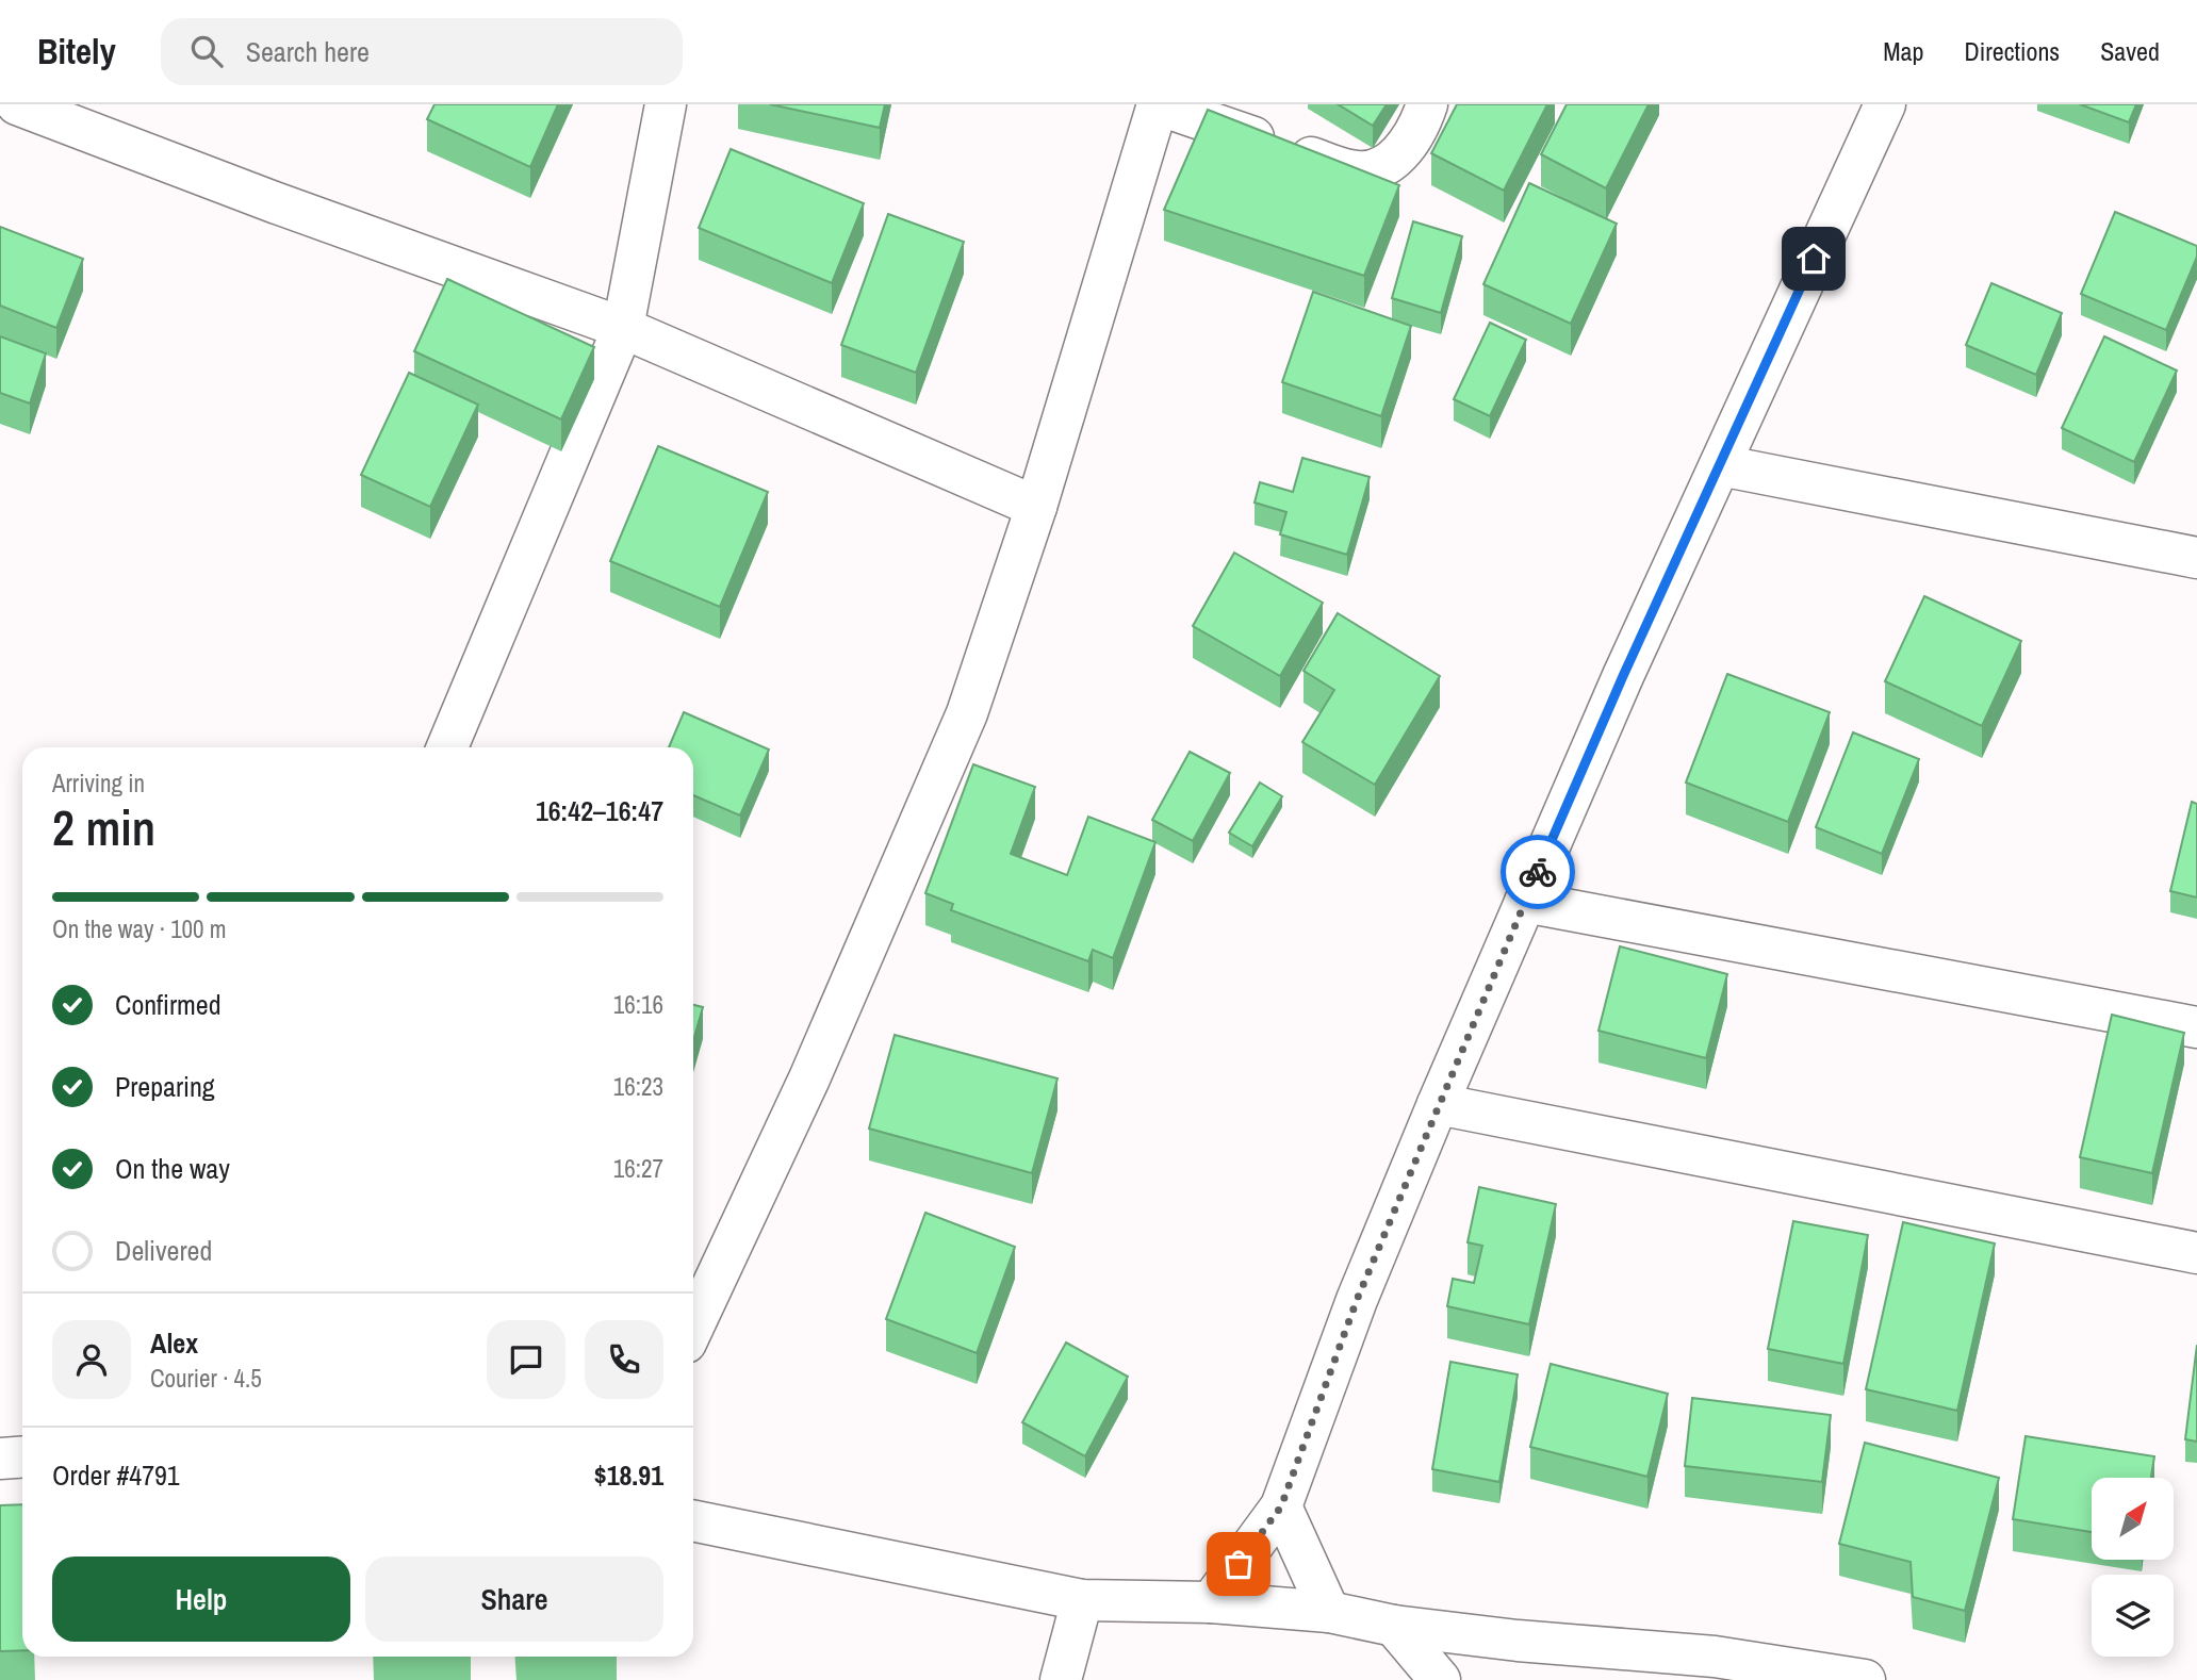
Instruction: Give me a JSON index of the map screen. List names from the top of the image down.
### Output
{
  "north": "top right",
  "page": {
    "header": "Bitely",
    "search": "Search here",
    "nav": ["Map", "Directions", "Saved"],
    "heading": ["2 min", "Arriving in", "16:42–16:47"],
    "panel": [
      "Alex",
      "Courier · 4.5",
      "Order #4791",
      "$18.91"
    ],
    "bar": "On the way · 100 m",
    "list": [
      ["Confirmed", "16:16"],
      ["Preparing", "16:23"],
      ["On the way", "16:27"],
      "Delivered"
    ],
    "buttons": ["Help", "Share"]
  }
}
